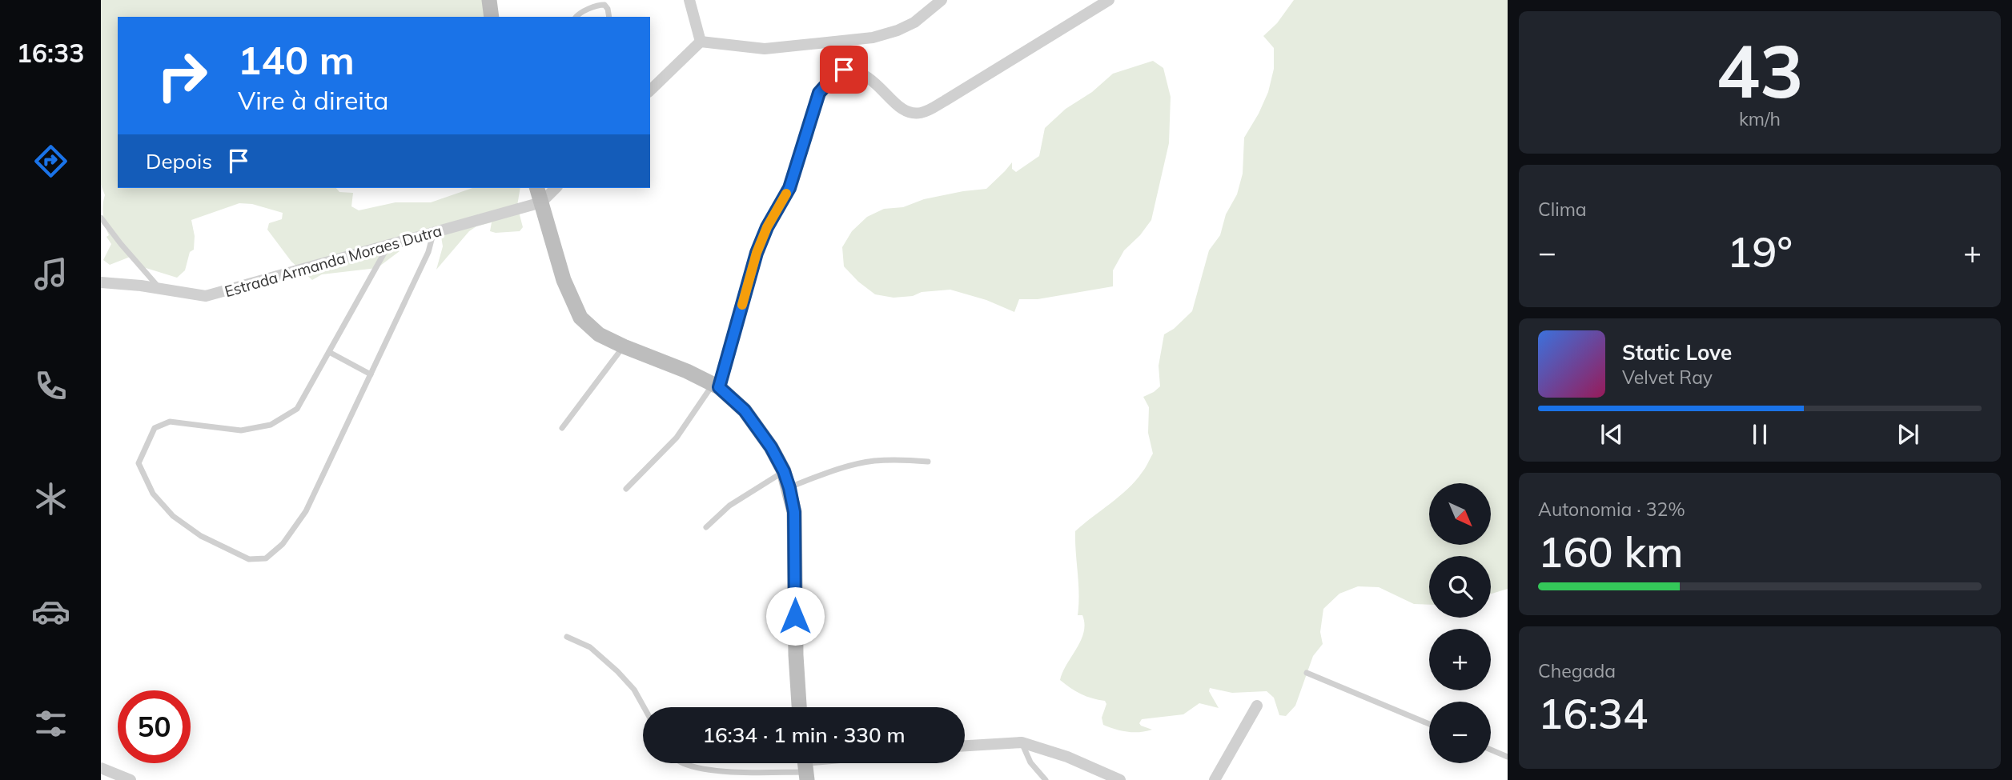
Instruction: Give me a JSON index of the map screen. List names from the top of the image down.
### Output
{
  "streets": {
    "street": ["Estrada Armanda Moraes Dutra"]
  },
  "north": "bottom right",
  "page": {
    "tabs": "16:33",
    "tile": [
      ["43", "km/h"],
      "Clima",
      ["Autonomia · 32%", "160 km"],
      ["Chegada", "16:34"]
    ],
    "turn": ["140 m", "Vire à direita"],
    "then": "Depois",
    "heat": ["−", "19°", "+"],
    "song": ["Static Love", "Velvet Ray"],
    "map_buttons": ["+", "−"],
    "limit": "50",
    "trip": "16:34 · 1 min · 330 m"
  }
}
